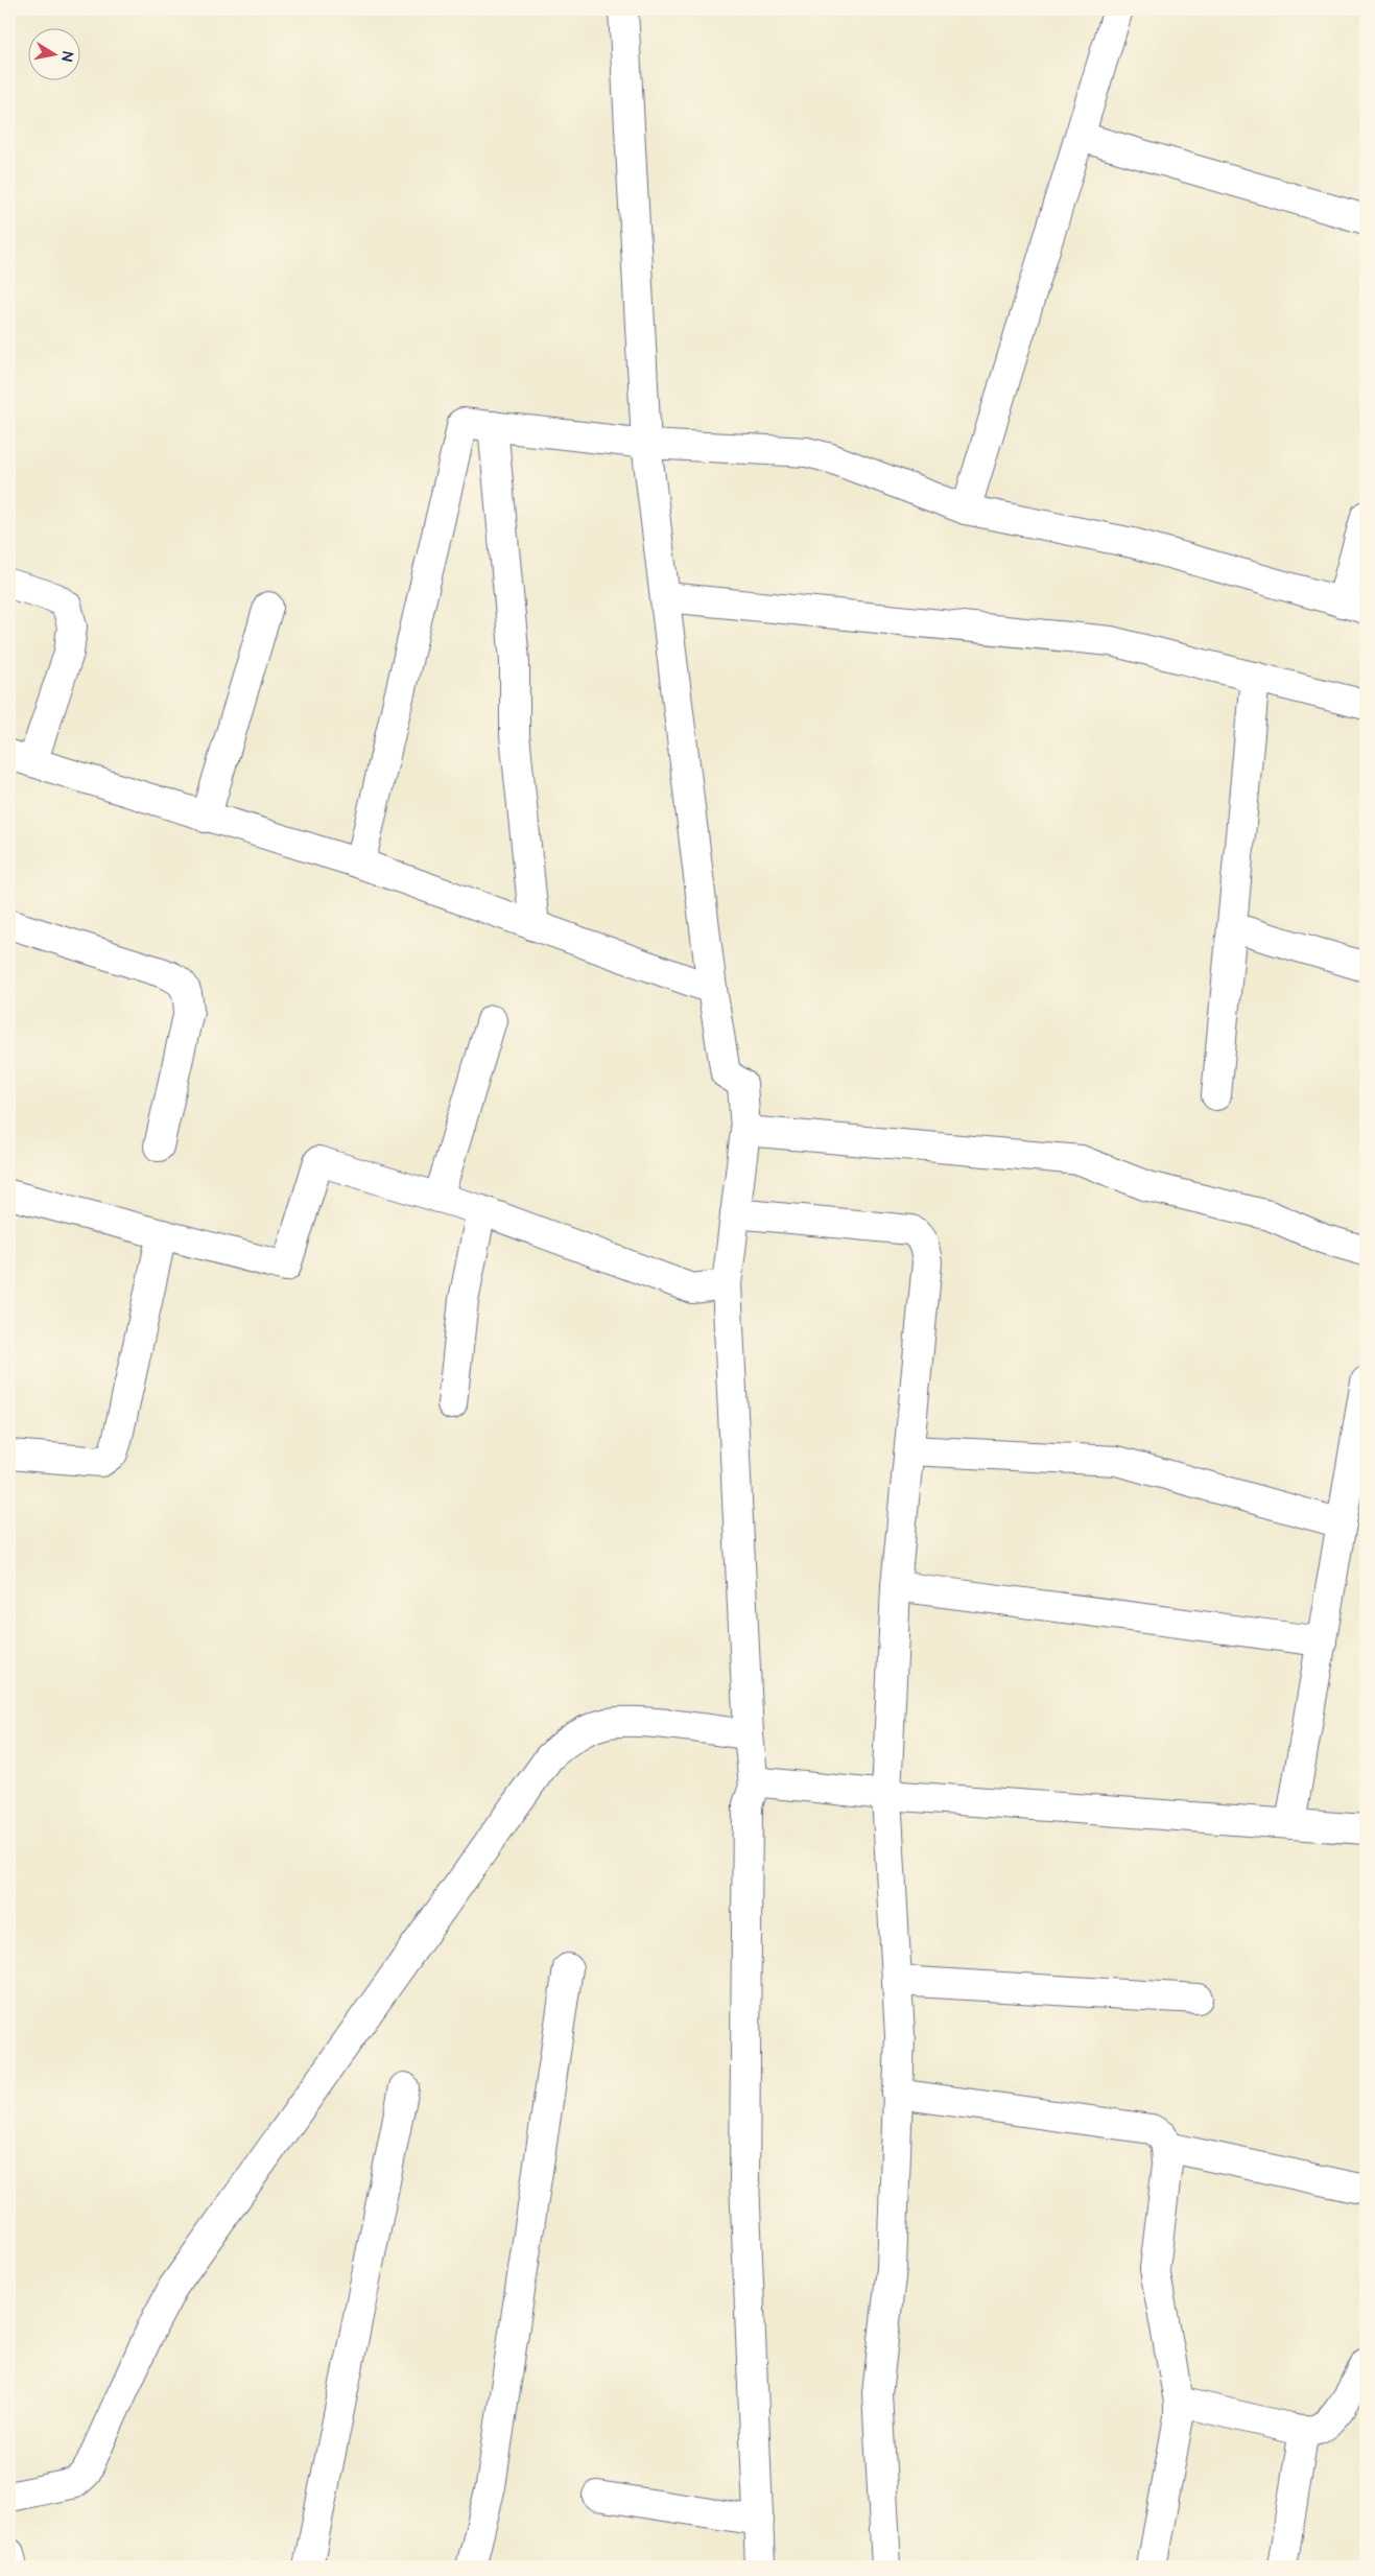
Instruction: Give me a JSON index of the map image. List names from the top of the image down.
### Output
{
  "north": "right"
}
